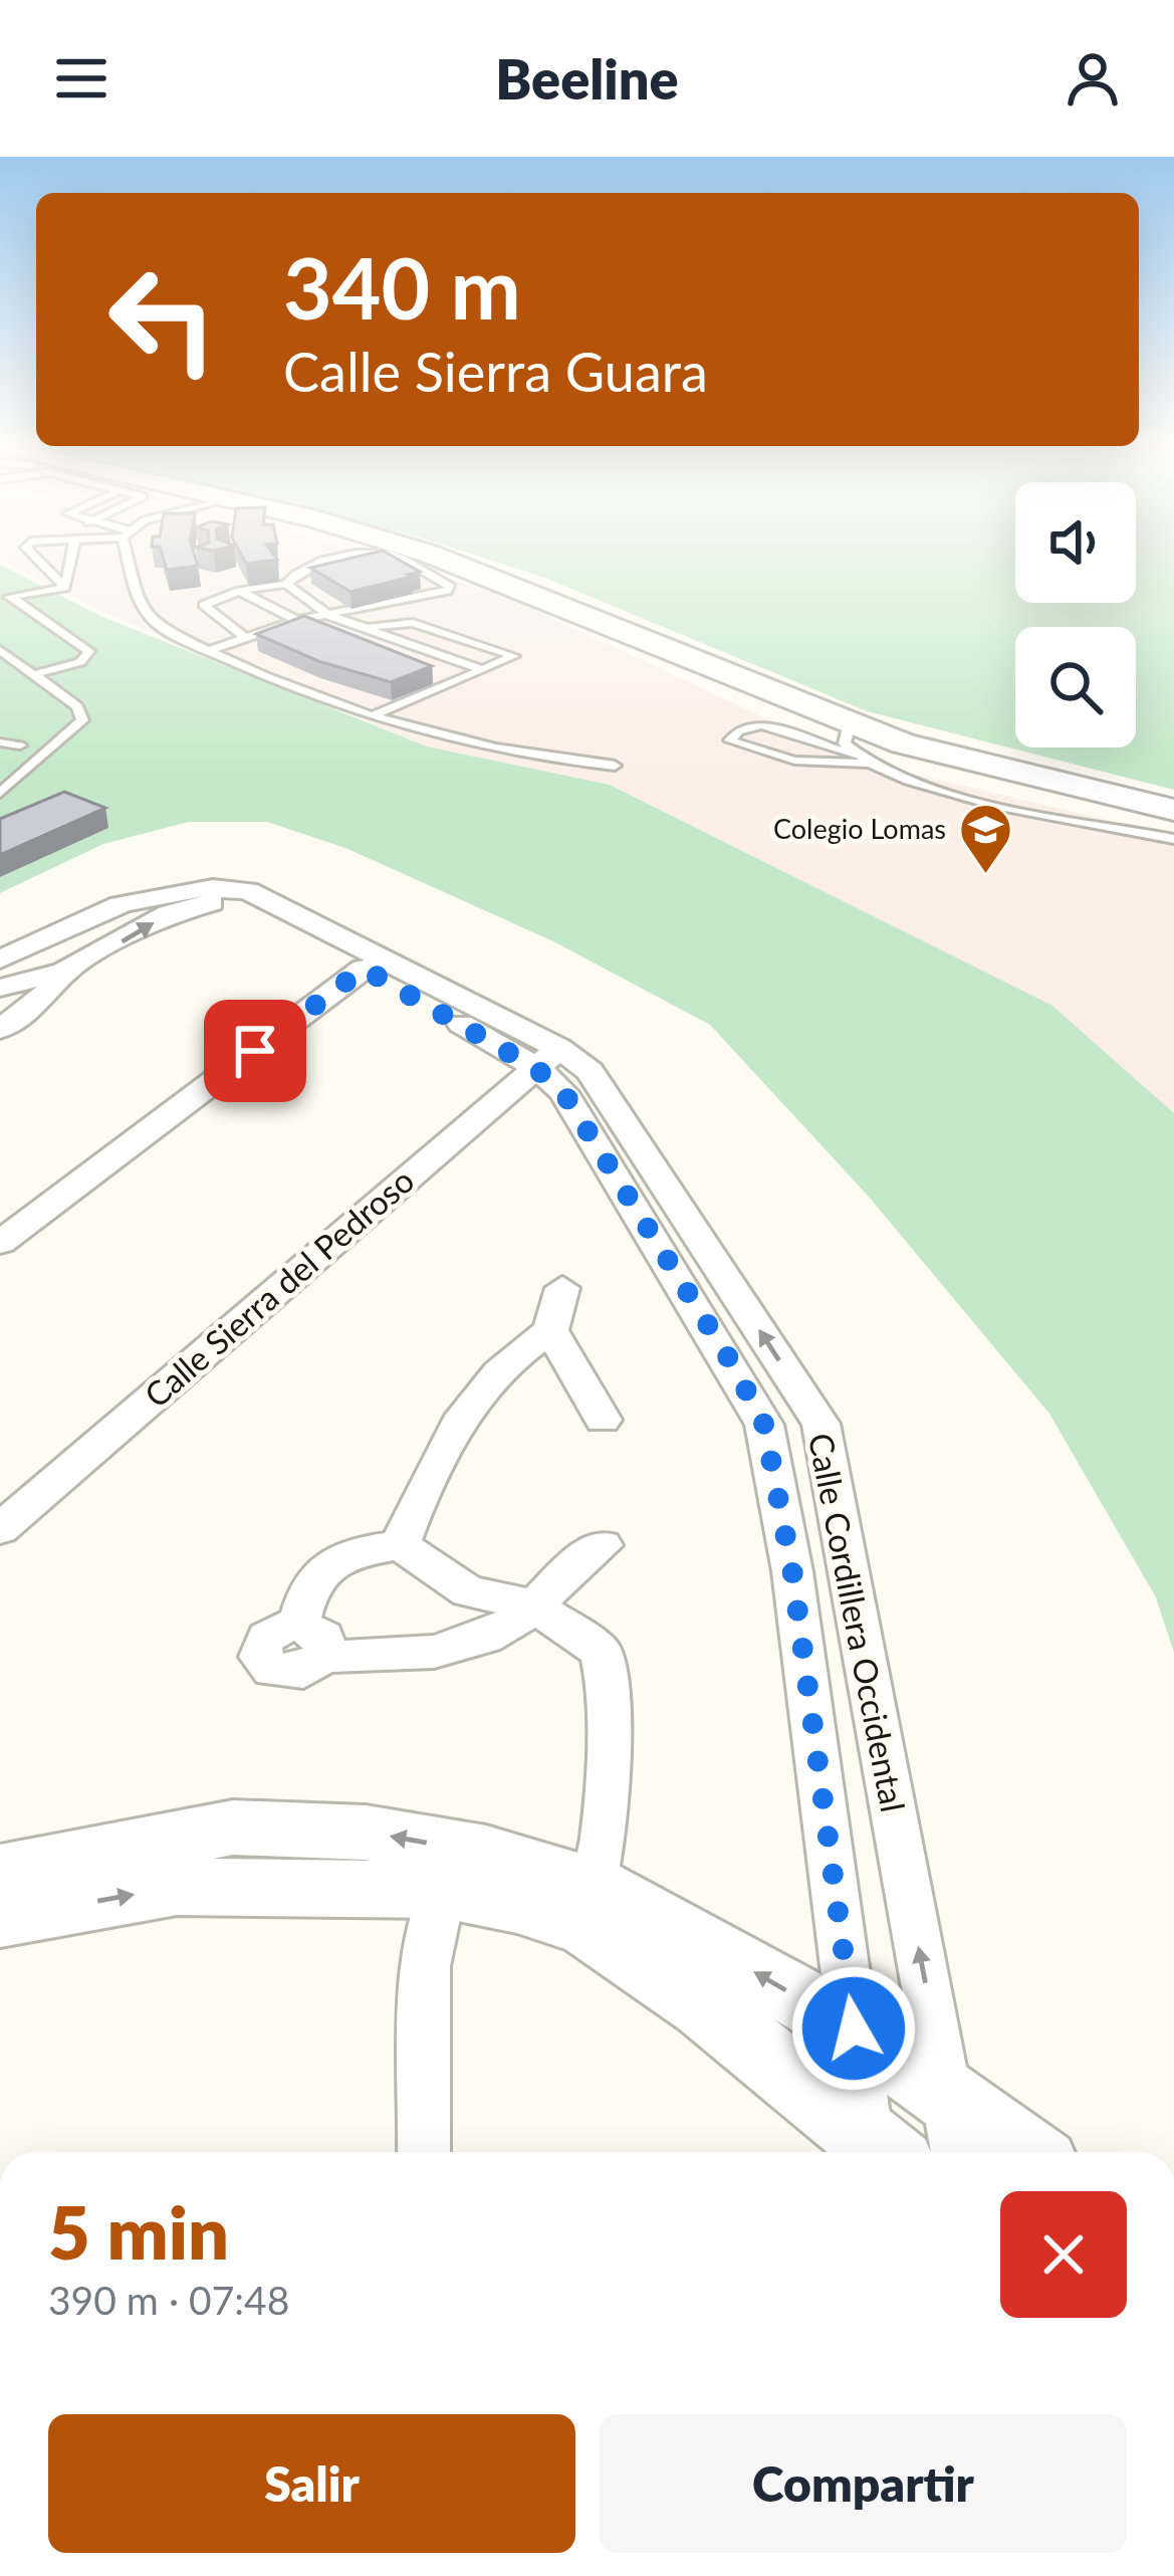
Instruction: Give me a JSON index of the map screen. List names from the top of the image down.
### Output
{
  "streets": {
    "street": ["Calle Sierra del Pedroso", "Calle Cordillera Occidental"]
  },
  "crossings": [
    ["Calle Sierra del Pedroso", "Calle Cordillera Occidental"]
  ],
  "places": {
    "school or university": ["Colegio Lomas"]
  },
  "page": {
    "header": "Beeline",
    "turn": ["340 m", "Calle Sierra Guara"],
    "heading": ["5 min", "390 m · 07:48"],
    "buttons": ["Salir", "Compartir"]
  }
}
